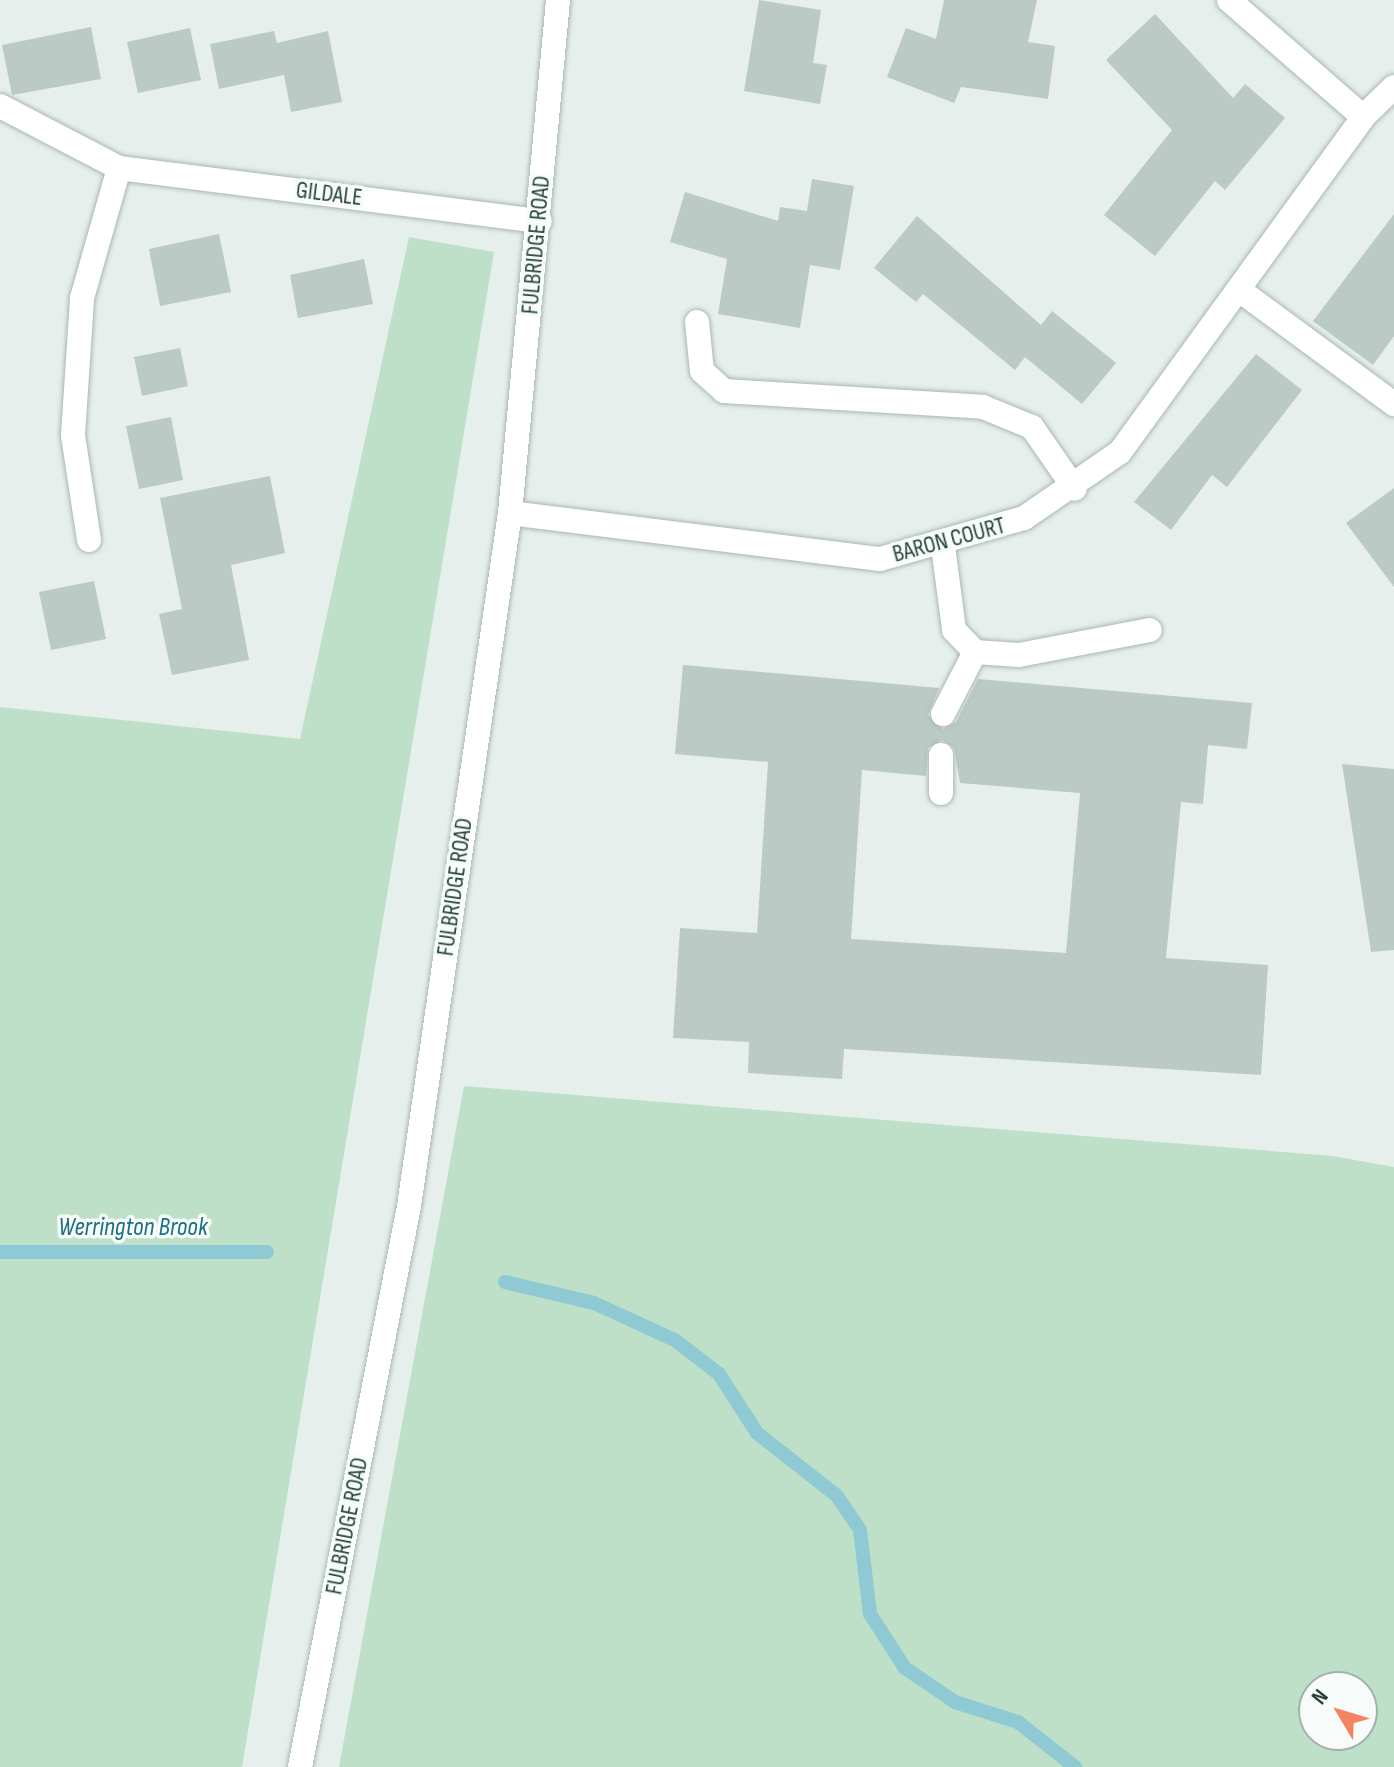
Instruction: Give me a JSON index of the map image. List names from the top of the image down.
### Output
{
  "streets": {
    "street": ["GILDALE", "FULBRIDGE ROAD", "BARON COURT"]
  },
  "crossings": [
    ["GILDALE", "FULBRIDGE ROAD"],
    ["FULBRIDGE ROAD", "BARON COURT"]
  ],
  "water": ["Werrington Brook"],
  "north": "top left"
}
